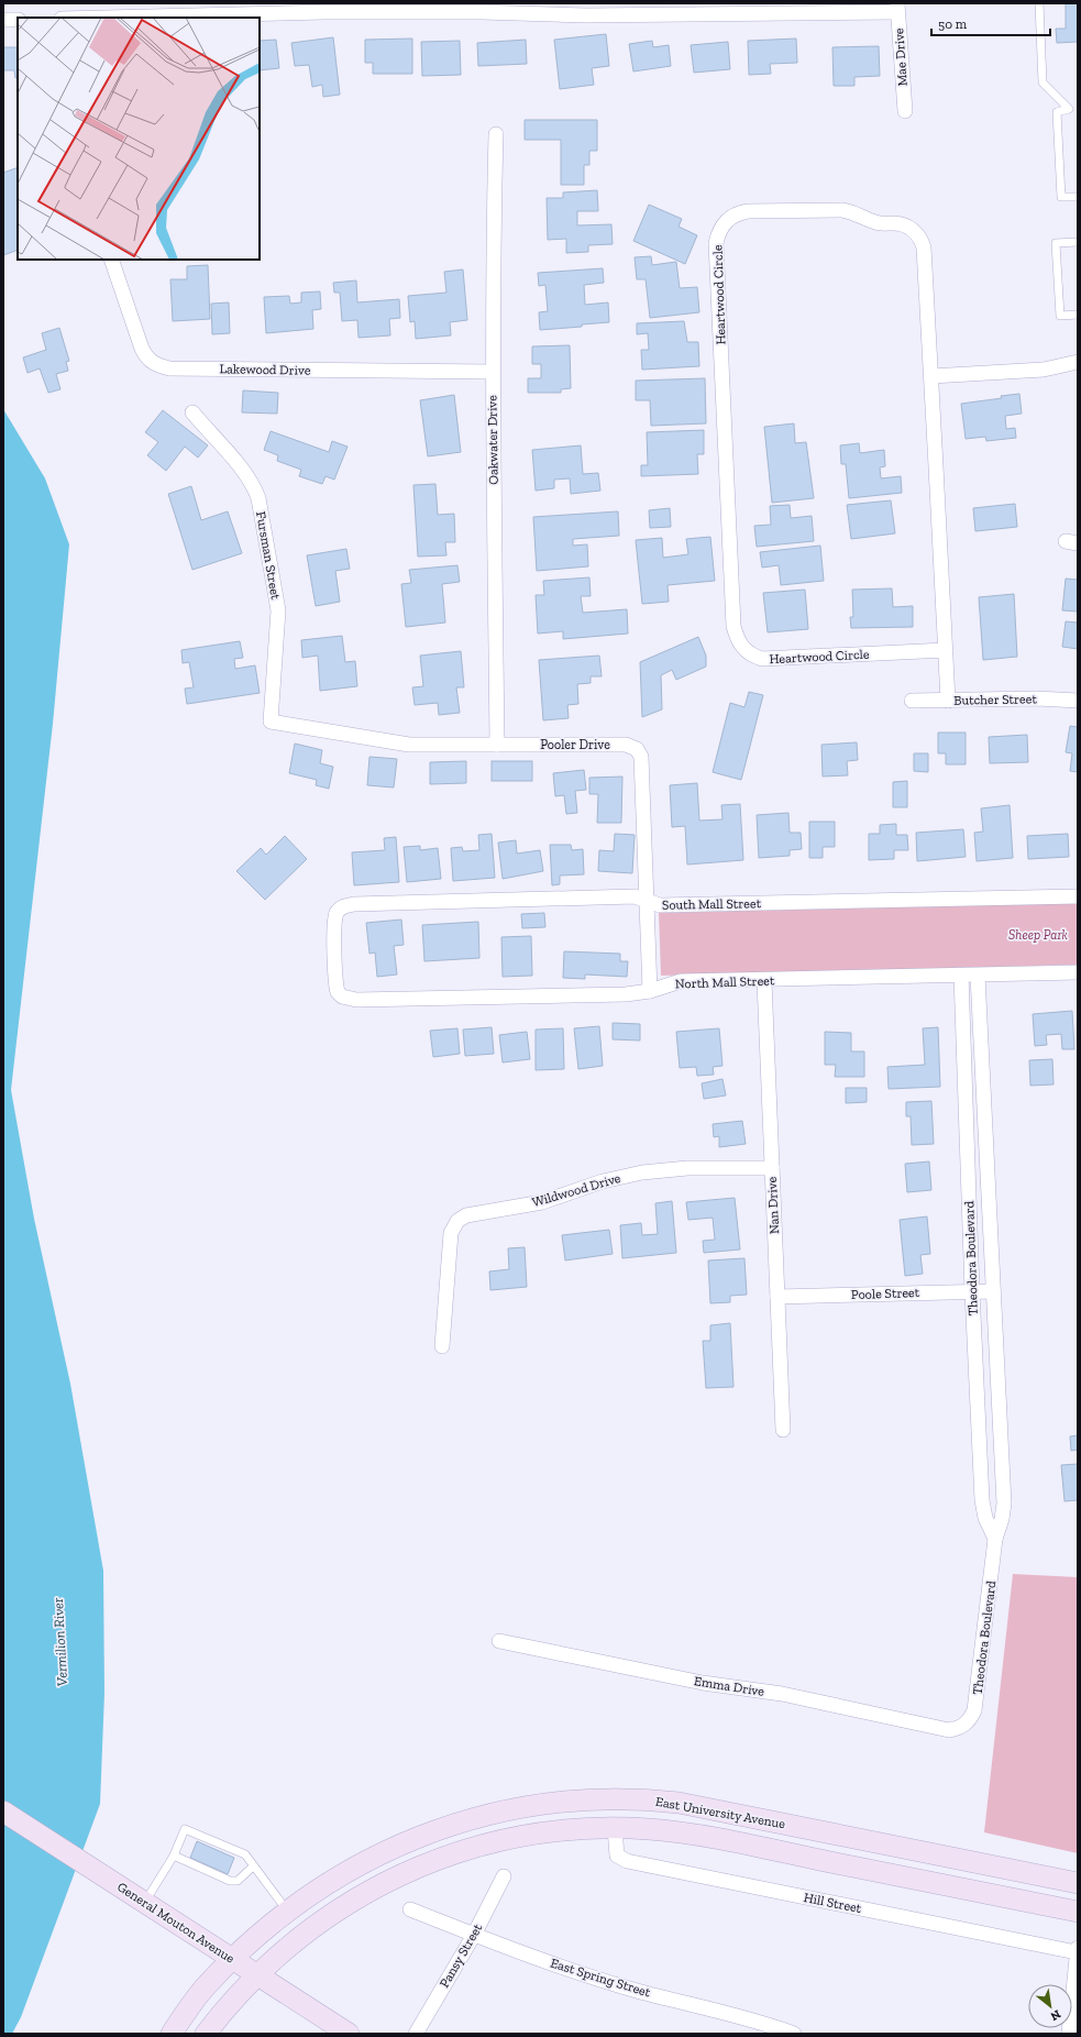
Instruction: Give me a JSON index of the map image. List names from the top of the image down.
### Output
{
  "streets": {
    "main road": ["East University Avenue", "General Mouton Avenue"],
    "street": [
      "Mae Drive",
      "Heartwood Circle",
      "Lakewood Drive",
      "Oakwater Drive",
      "Fursman Street",
      "Butcher Street",
      "Pooler Drive",
      "South Mall Street",
      "North Mall Street",
      "Wildwood Drive",
      "Nan Drive",
      "Theodora Boulevard",
      "Poole Street",
      "Emma Drive",
      "Hill Street",
      "Pansy Street",
      "East Spring Street"
    ]
  },
  "crossings": [
    ["Heartwood Circle", "Butcher Street"],
    ["Lakewood Drive", "Oakwater Drive"],
    ["Oakwater Drive", "Pooler Drive"],
    ["Fursman Street", "Pooler Drive"],
    ["Pooler Drive", "South Mall Street"],
    ["Pooler Drive", "North Mall Street"],
    ["South Mall Street", "North Mall Street"],
    ["North Mall Street", "Nan Drive"],
    ["North Mall Street", "Theodora Boulevard"],
    ["Wildwood Drive", "Nan Drive"],
    ["Nan Drive", "Poole Street"],
    ["Theodora Boulevard", "Poole Street"],
    ["Theodora Boulevard", "Emma Drive"],
    ["East University Avenue", "Hill Street"],
    ["East University Avenue", "General Mouton Avenue"],
    ["Pansy Street", "East Spring Street"]
  ],
  "water": ["Vermilion River"],
  "parks": ["Sheep Park"],
  "scale_bar": "50 m",
  "north": "bottom right"
}
